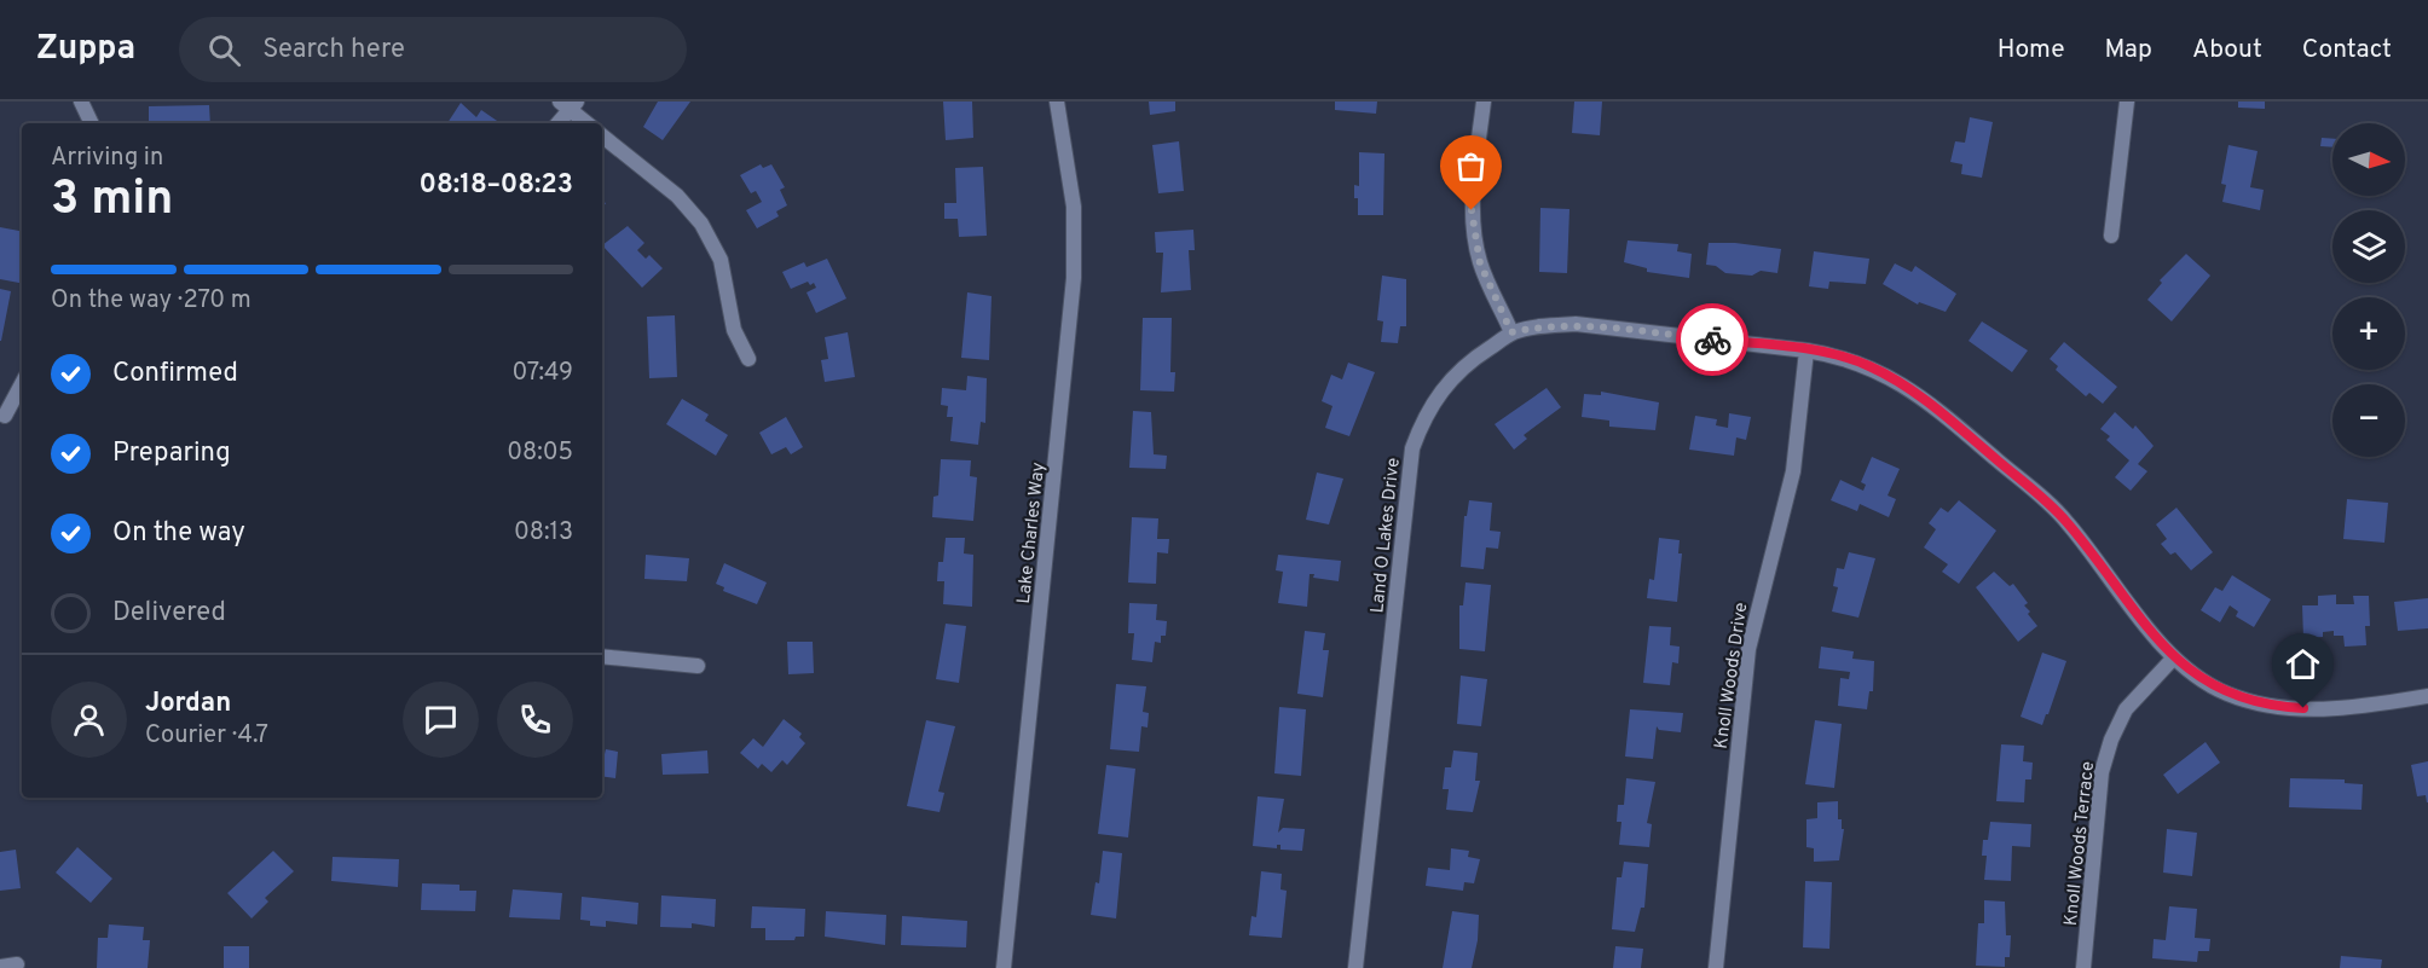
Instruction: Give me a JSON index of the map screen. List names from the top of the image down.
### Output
{
  "streets": {
    "street": [
      "Lake Charles Way",
      "Land O Lakes Drive",
      "Knoll Woods Drive",
      "Knoll Woods Terrace"
    ]
  },
  "crossings": [
    ["Land O Lakes Drive", "Knoll Woods Drive"],
    ["Land O Lakes Drive", "Knoll Woods Terrace"]
  ],
  "north": "right",
  "page": {
    "header": "Zuppa",
    "search": "Search here",
    "nav": [
      "Home",
      "Map",
      "About",
      "Contact"
    ],
    "map_buttons": ["+", "−"],
    "heading": ["3 min", "Arriving in", "08:18–08:23"],
    "panel": ["Jordan", "Courier · 4.7"],
    "bar": "On the way · 270 m",
    "list": [
      ["Confirmed", "07:49"],
      ["Preparing", "08:05"],
      ["On the way", "08:13"],
      "Delivered"
    ]
  }
}
